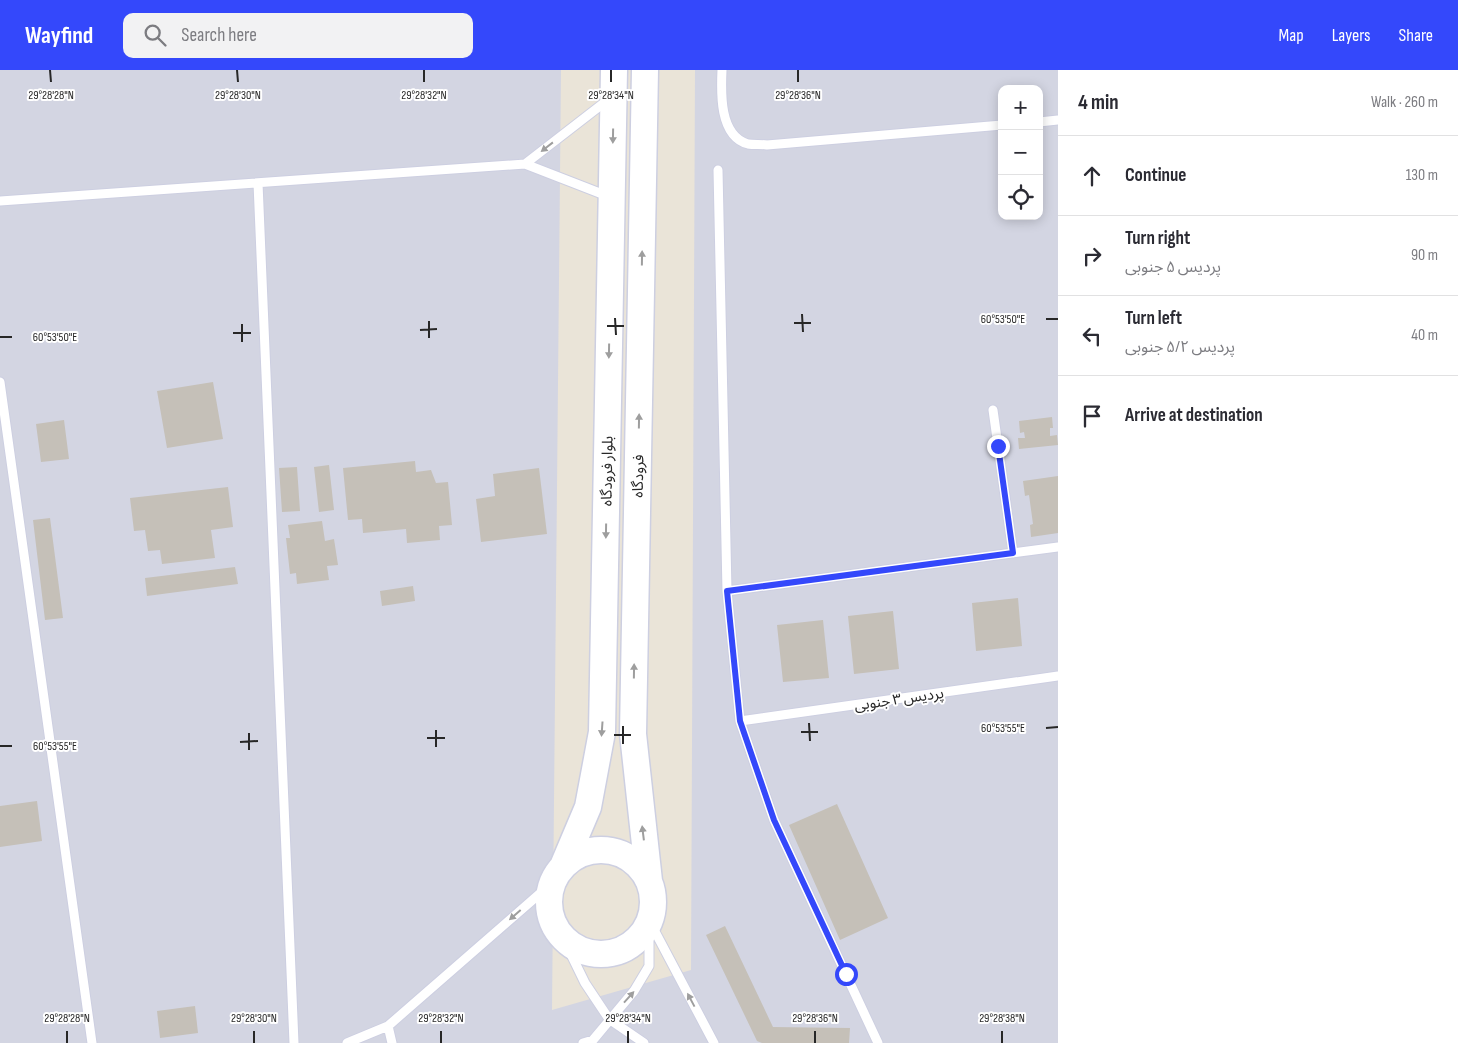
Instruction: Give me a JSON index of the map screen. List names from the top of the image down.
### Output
{
  "streets": {
    "main road": ["بلوار فرودگاه", "فرودگاه"],
    "lane": ["پردیس ۳ جنوبی"]
  },
  "crossings": [
    ["بلوار فرودگاه", "فرودگاه"]
  ],
  "one_way": ["بلوار فرودگاه", "فرودگاه"],
  "page": {
    "header": "Wayfind",
    "search": "Search here",
    "nav": ["Map", "Layers", "Share"],
    "heading": ["4 min", "Walk · 260 m"],
    "map_buttons": ["+", "−"],
    "list": [
      ["Continue", "130 m"],
      ["Turn right", "پردیس ۵ جنوبی", "90 m"],
      ["Turn left", "پردیس ۵/۲ جنوبی", "40 m"],
      "Arrive at destination"
    ]
  },
  "coordinates": [
    "29°28'28\"N",
    "29°28'30\"N",
    "29°28'32\"N",
    "29°28'34\"N",
    "29°28'36\"N",
    "60°53'50\"E",
    "60°53'55\"E",
    "29°28'38\"N"
  ]
}
